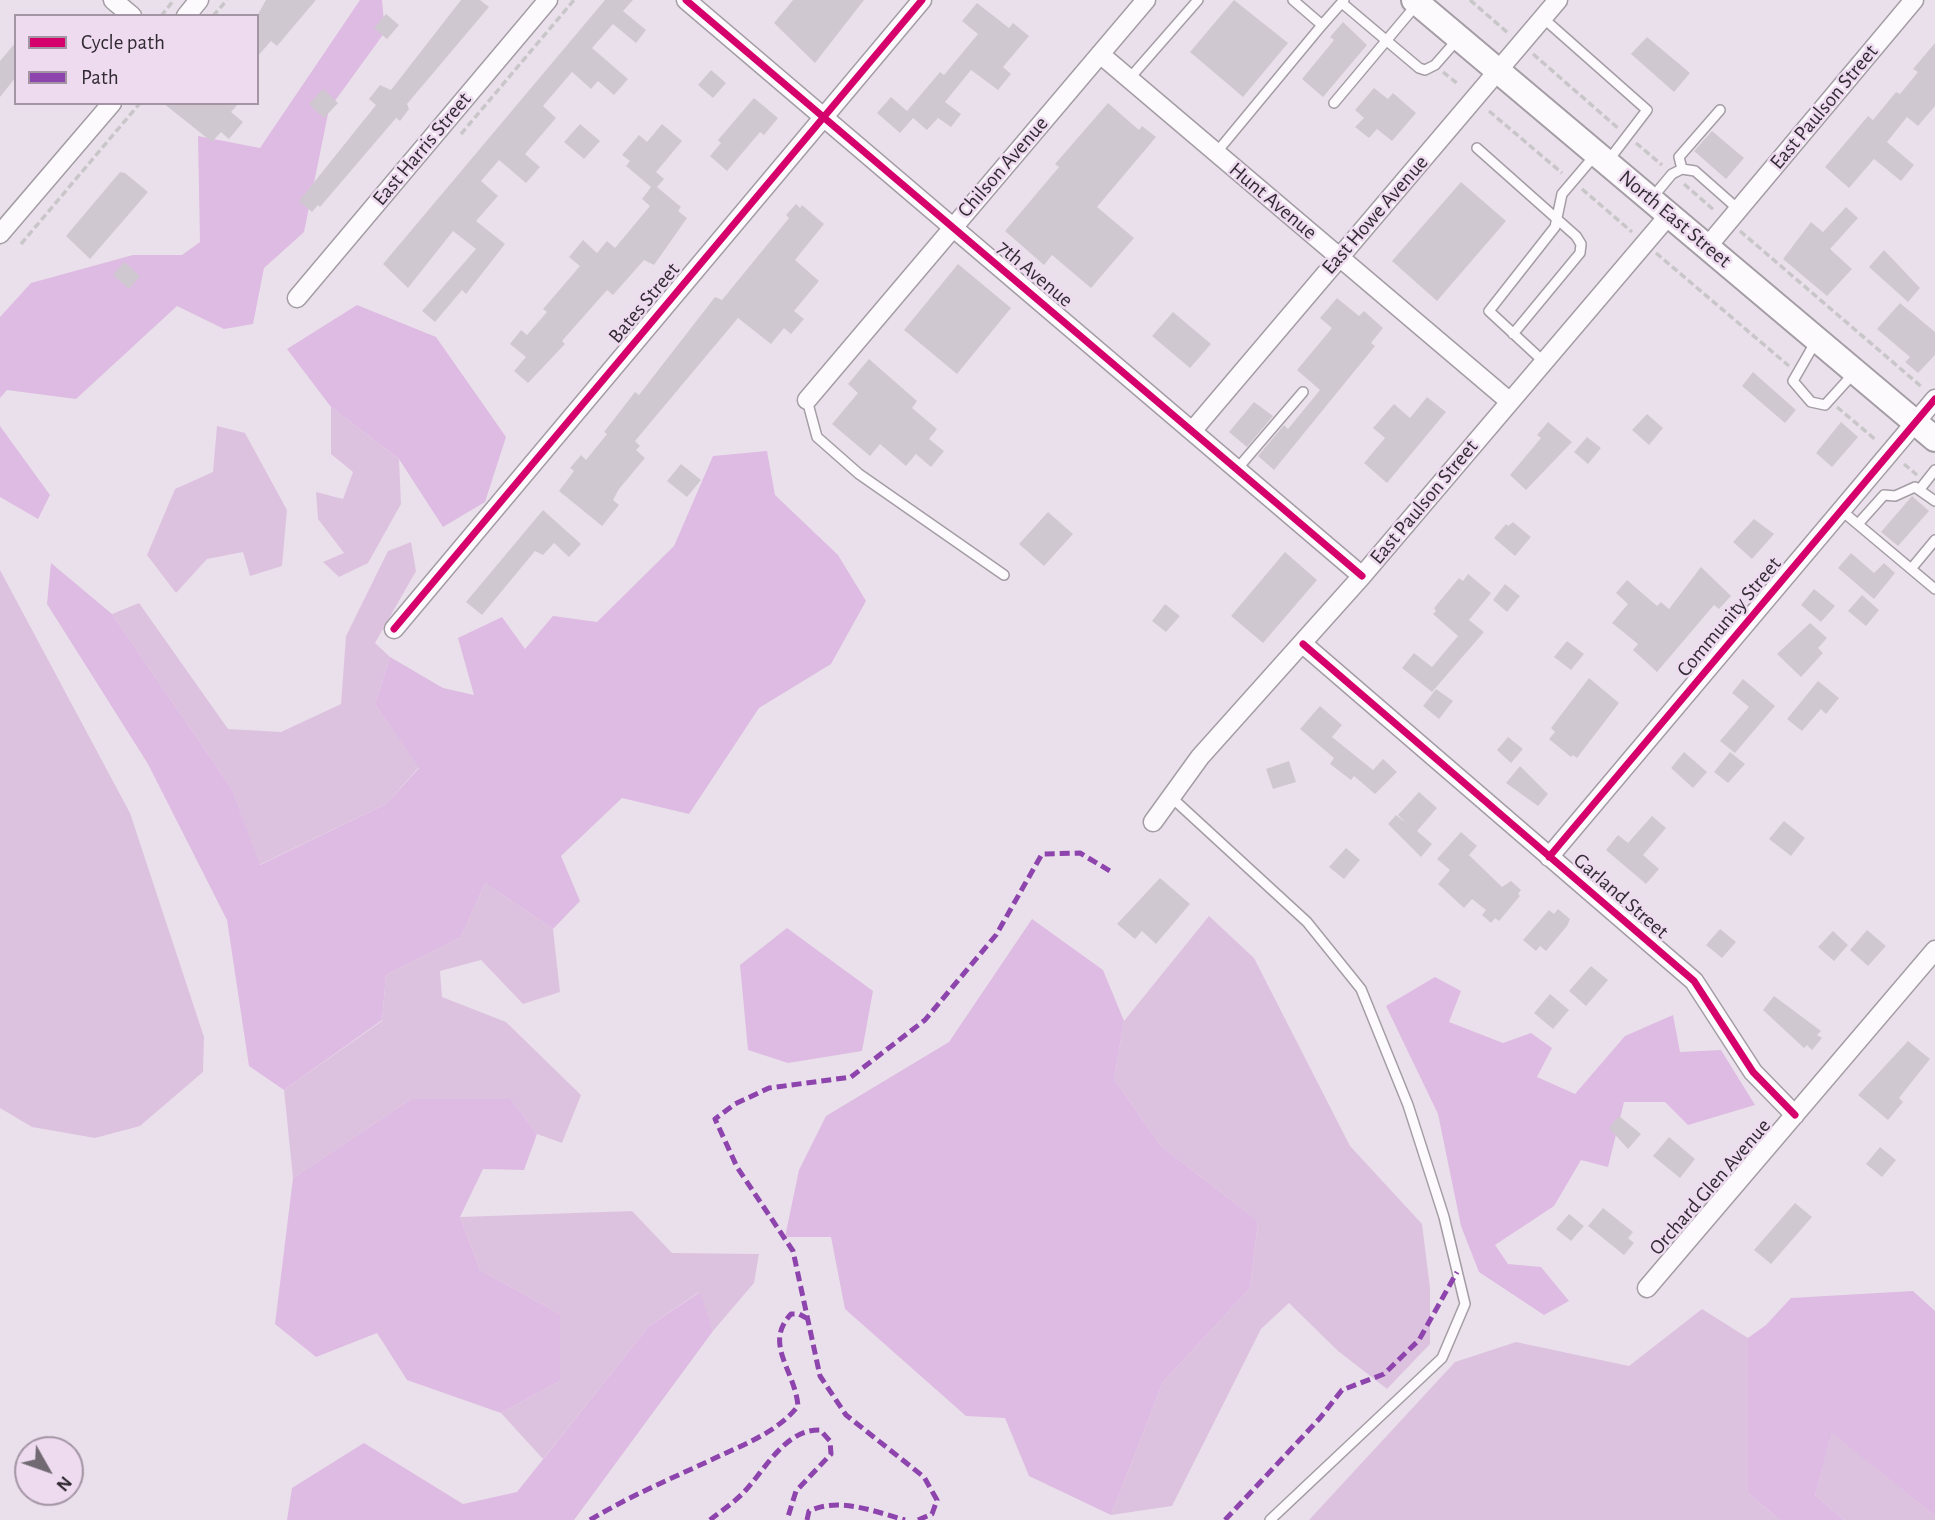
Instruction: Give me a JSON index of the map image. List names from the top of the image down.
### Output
{
  "streets": {
    "main road": ["North East Street"],
    "street": [
      "East Paulson Street",
      "East Harris Street",
      "Chilson Avenue",
      "Hunt Avenue",
      "East Howe Avenue",
      "7th Avenue",
      "Bates Street",
      "Community Street",
      "Garland Street",
      "Orchard Glen Avenue"
    ]
  },
  "crossings": [
    ["East Paulson Street", "Hunt Avenue"],
    ["East Paulson Street", "North East Street"],
    ["East Paulson Street", "7th Avenue"],
    ["East Paulson Street", "Garland Street"],
    ["Chilson Avenue", "Hunt Avenue"],
    ["Chilson Avenue", "7th Avenue"],
    ["Hunt Avenue", "East Howe Avenue"],
    ["East Howe Avenue", "North East Street"],
    ["East Howe Avenue", "7th Avenue"],
    ["North East Street", "Community Street"],
    ["7th Avenue", "Bates Street"],
    ["Community Street", "Garland Street"],
    ["Garland Street", "Orchard Glen Avenue"]
  ],
  "legend": ["Cycle path", "Path"],
  "north": "bottom right"
}
